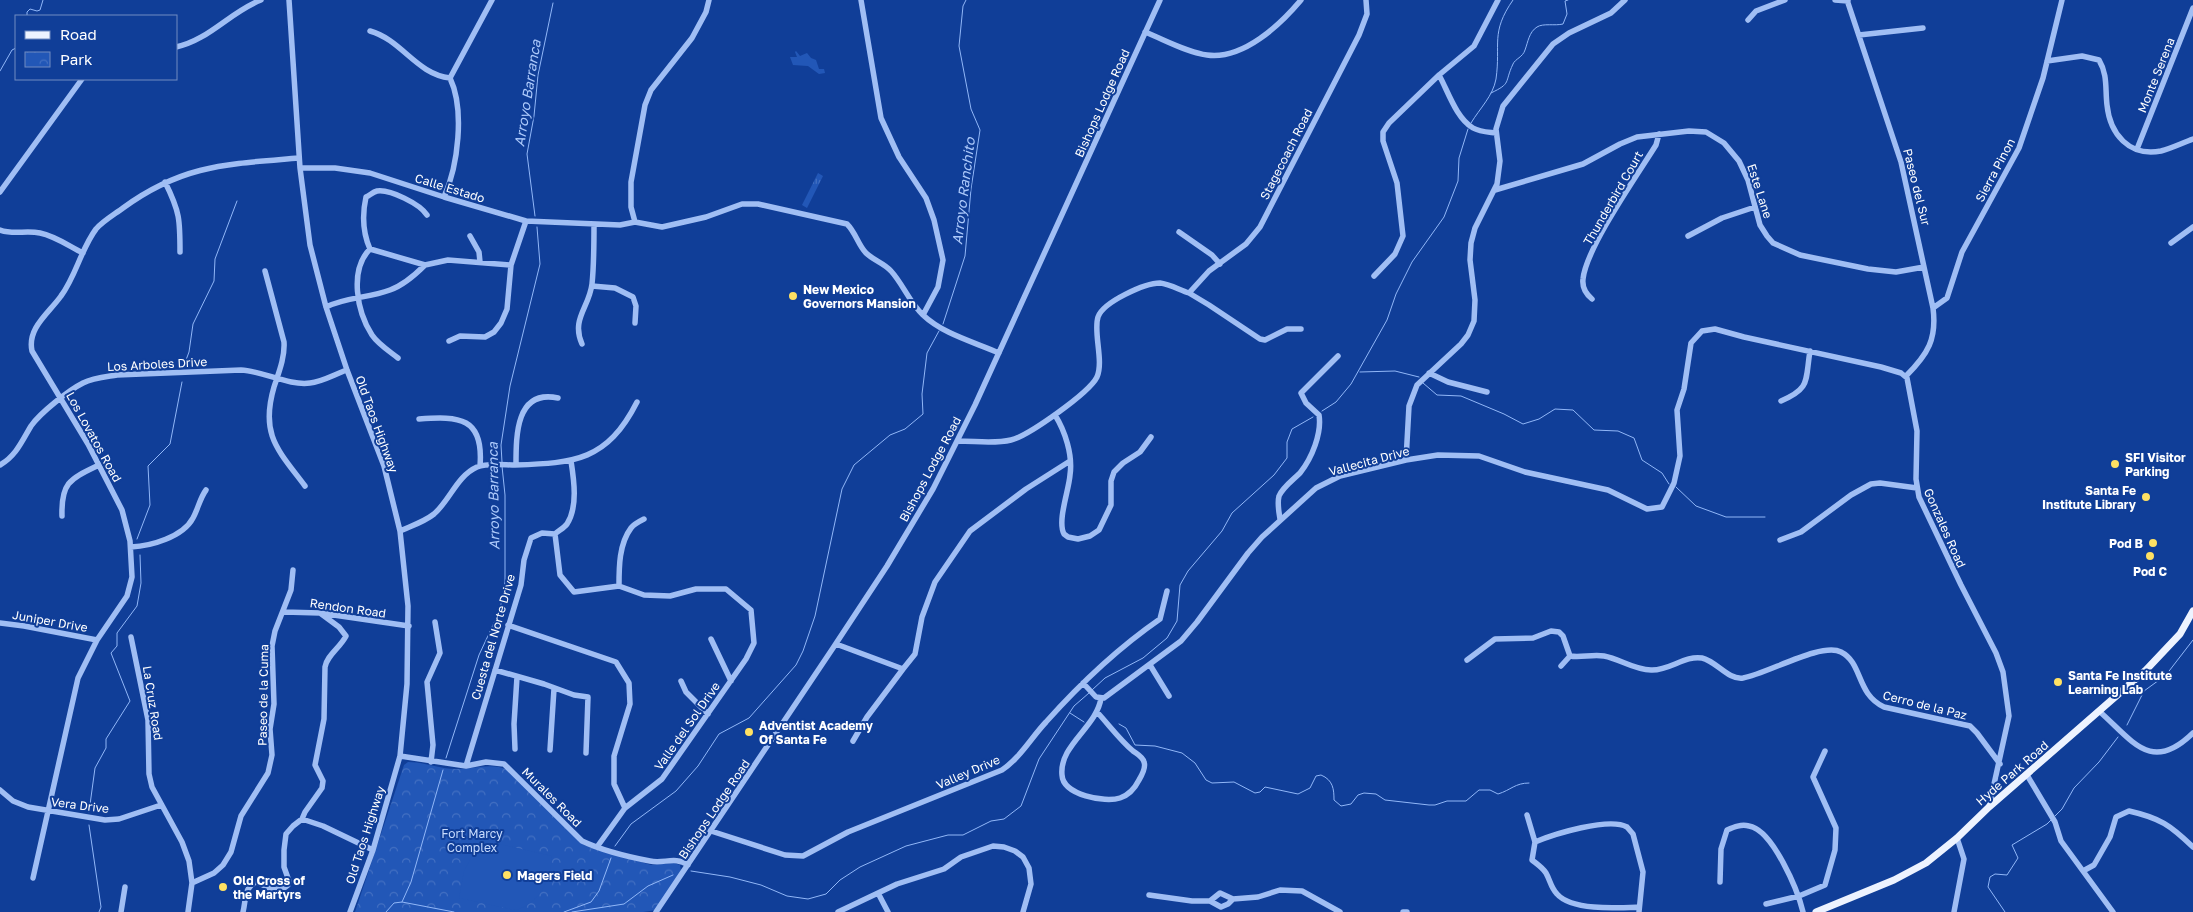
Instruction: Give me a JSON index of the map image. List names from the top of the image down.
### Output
{
  "streets": {
    "main road": ["Hyde Park Road"],
    "street": [
      "Monte Serena",
      "Bishops Lodge Road",
      "Stagecoach Road",
      "Sierra Pinon",
      "Paseo del Sur",
      "Calle Estado",
      "Este Lane",
      "Thunderbird Court",
      "Los Arboles Drive",
      "Old Taos Highway",
      "Los Lovatos Road",
      "Vallecita Drive",
      "Gonzales Road",
      "Rendon Road",
      "Juniper Drive",
      "Cuesta del Norte Drive",
      "Paseo de la Cuma",
      "La Cruz Road",
      "Cerro de la Paz",
      "Valle del Sol Drive",
      "Valley Drive",
      "Murales Road",
      "Vera Drive"
    ]
  },
  "crossings": [
    ["Bishops Lodge Road", "Valley Drive"],
    ["Bishops Lodge Road", "Murales Road"],
    ["Sierra Pinon", "Paseo del Sur"],
    ["Paseo del Sur", "Este Lane"],
    ["Paseo del Sur", "Gonzales Road"],
    ["Calle Estado", "Old Taos Highway"],
    ["Este Lane", "Thunderbird Court"],
    ["Los Arboles Drive", "Old Taos Highway"],
    ["Los Arboles Drive", "Los Lovatos Road"],
    ["Old Taos Highway", "Los Lovatos Road"],
    ["Old Taos Highway", "Rendon Road"],
    ["Old Taos Highway", "Murales Road"],
    ["Los Lovatos Road", "Juniper Drive"],
    ["Los Lovatos Road", "Vera Drive"],
    ["Gonzales Road", "Cerro de la Paz"],
    ["Gonzales Road", "Hyde Park Road"],
    ["Rendon Road", "Paseo de la Cuma"],
    ["Cuesta del Norte Drive", "Murales Road"],
    ["Paseo de la Cuma", "La Cruz Road"],
    ["La Cruz Road", "Vera Drive"],
    ["Valle del Sol Drive", "Murales Road"]
  ],
  "water": ["Arroyo Barranca", "Arroyo Ranchito"],
  "parks": ["Fort Marcy Complex"],
  "places": [
    "New Mexico Governors Mansion",
    "SFI Visitor Parking",
    "Santa Fe Institute Library",
    "Pod B",
    "Pod C",
    "Santa Fe Institute Learning Lab",
    "Adventist Academy Of Santa Fe",
    "Magers Field",
    "Old Cross of the Martyrs"
  ],
  "legend": ["Road", "Park"]
}
